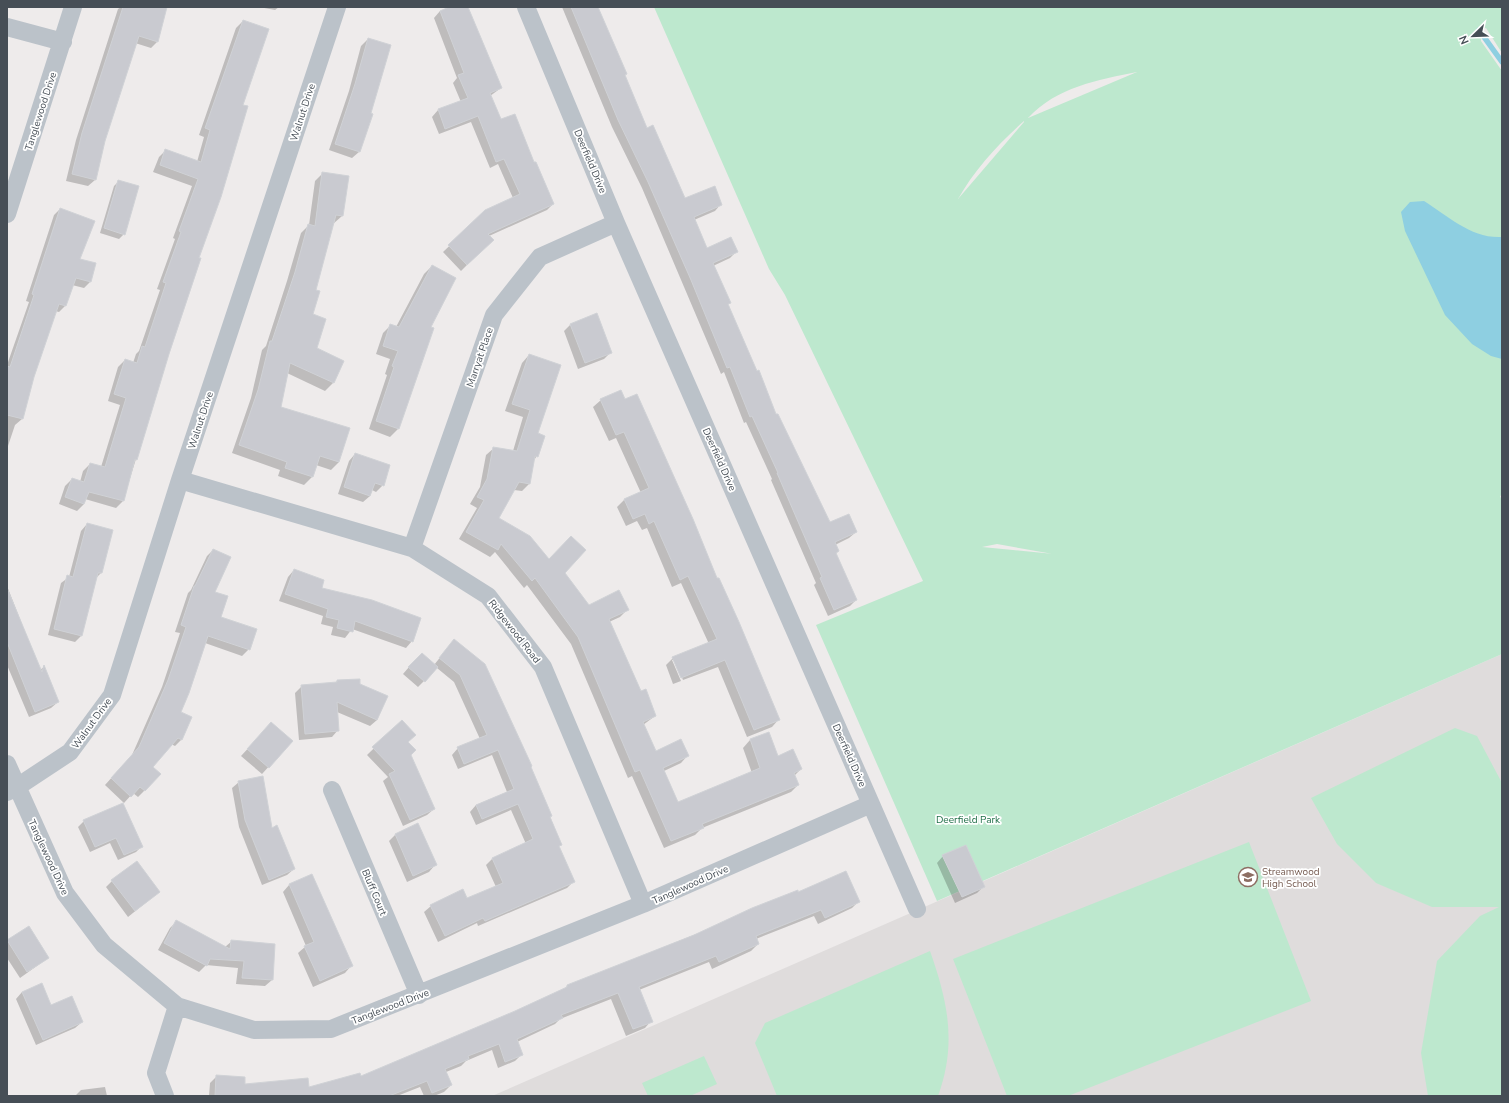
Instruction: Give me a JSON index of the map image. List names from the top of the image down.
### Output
{
  "streets": {
    "street": [
      "Tanglewood Drive",
      "Walnut Drive",
      "Deerfield Drive",
      "Marryat Place",
      "Ridgewood Road",
      "Bluff Court"
    ]
  },
  "crossings": [
    ["Tanglewood Drive", "Walnut Drive"],
    ["Tanglewood Drive", "Deerfield Drive"],
    ["Tanglewood Drive", "Ridgewood Road"],
    ["Tanglewood Drive", "Bluff Court"],
    ["Walnut Drive", "Ridgewood Road"],
    ["Deerfield Drive", "Marryat Place"],
    ["Marryat Place", "Ridgewood Road"]
  ],
  "parks": ["Deerfield Park"],
  "places": {
    "school or university": ["Streamwood High School"]
  },
  "north": "bottom left"
}
